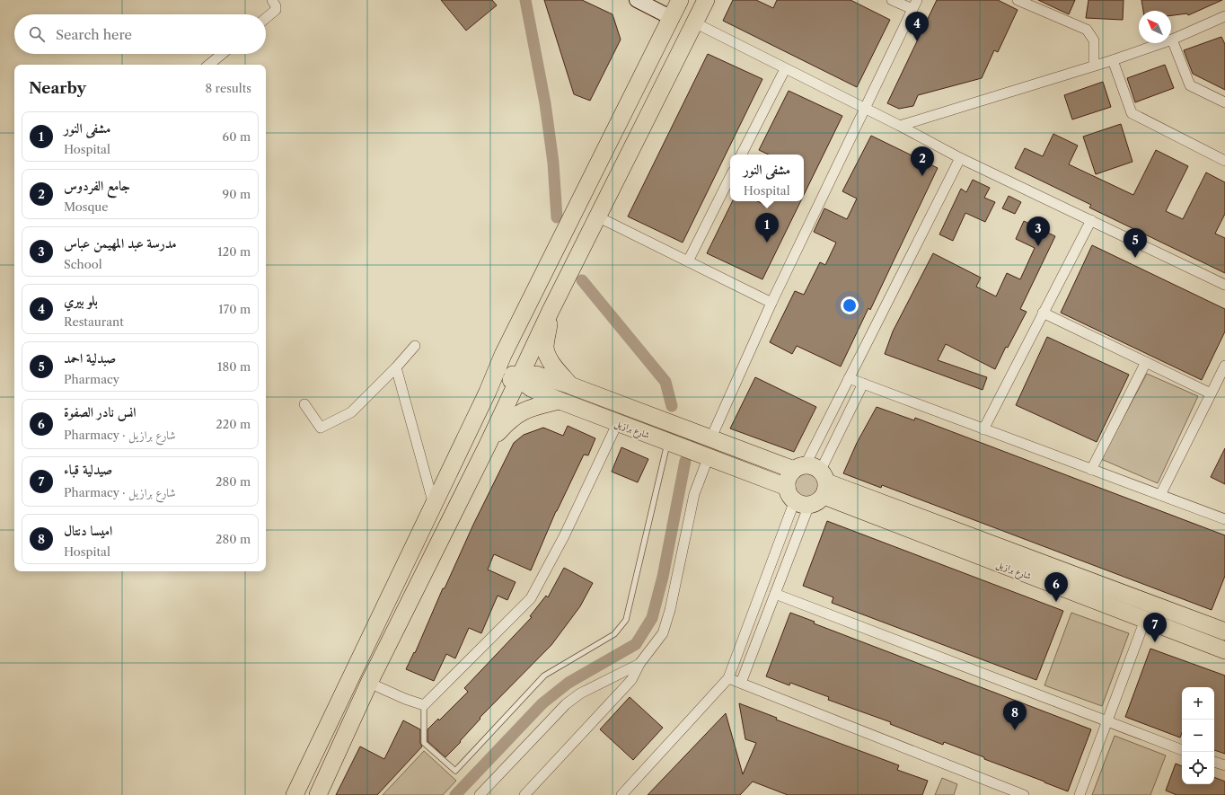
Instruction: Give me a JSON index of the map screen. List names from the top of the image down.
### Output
{
  "streets": {
    "highway": ["شارع برازيل"]
  },
  "north": "top left",
  "page": {
    "pins": [
      "4",
      "2",
      "1",
      "3",
      "5",
      "6",
      "7",
      "8"
    ],
    "search": "Search here",
    "heading": ["Nearby", "8 results"],
    "list": [
      {
        "mark": "1",
        "name": "مشفى النور",
        "note": "Hospital",
        "value": "60 m"
      },
      {
        "mark": "2",
        "name": "جامع الفردوس",
        "note": "Mosque",
        "value": "90 m"
      },
      {
        "mark": "3",
        "name": "مدرسة عبد المهيمن عباس",
        "note": "School",
        "value": "120 m"
      },
      {
        "mark": "4",
        "name": "بلو بيري",
        "note": "Restaurant",
        "value": "170 m"
      },
      {
        "mark": "5",
        "name": "صبدلية احمد",
        "note": "Pharmacy",
        "value": "180 m"
      },
      {
        "mark": "6",
        "name": "انس نادر الصفوة",
        "note": "Pharmacy · شارع برازيل",
        "value": "220 m"
      },
      {
        "mark": "7",
        "name": "صيدلية قباء",
        "note": "Pharmacy · شارع برازيل",
        "value": "280 m"
      },
      {
        "mark": "8",
        "name": "اميسا دنتال",
        "note": "Hospital",
        "value": "280 m"
      }
    ],
    "popup": ["مشفى النور", "Hospital"],
    "map_buttons": ["+", "−"]
  }
}
